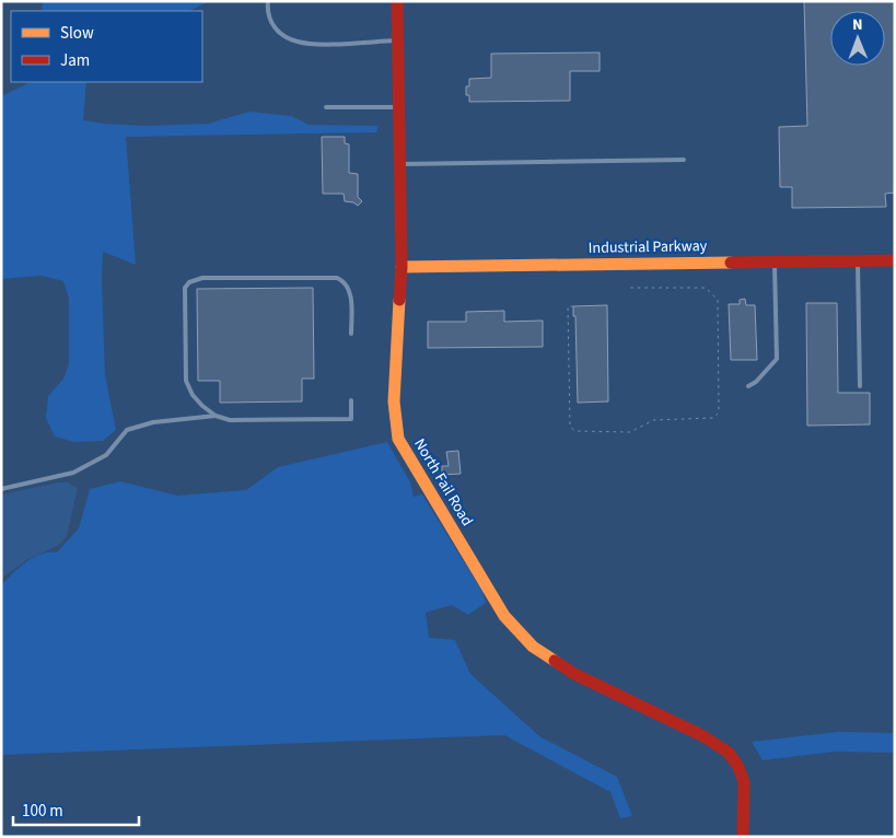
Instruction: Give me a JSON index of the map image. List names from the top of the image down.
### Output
{
  "streets": {
    "street": ["Industrial Parkway", "North Fail Road"]
  },
  "crossings": [
    ["Industrial Parkway", "North Fail Road"]
  ],
  "legend": ["Slow", "Jam"],
  "scale_bar": "100 m",
  "north": "top"
}
